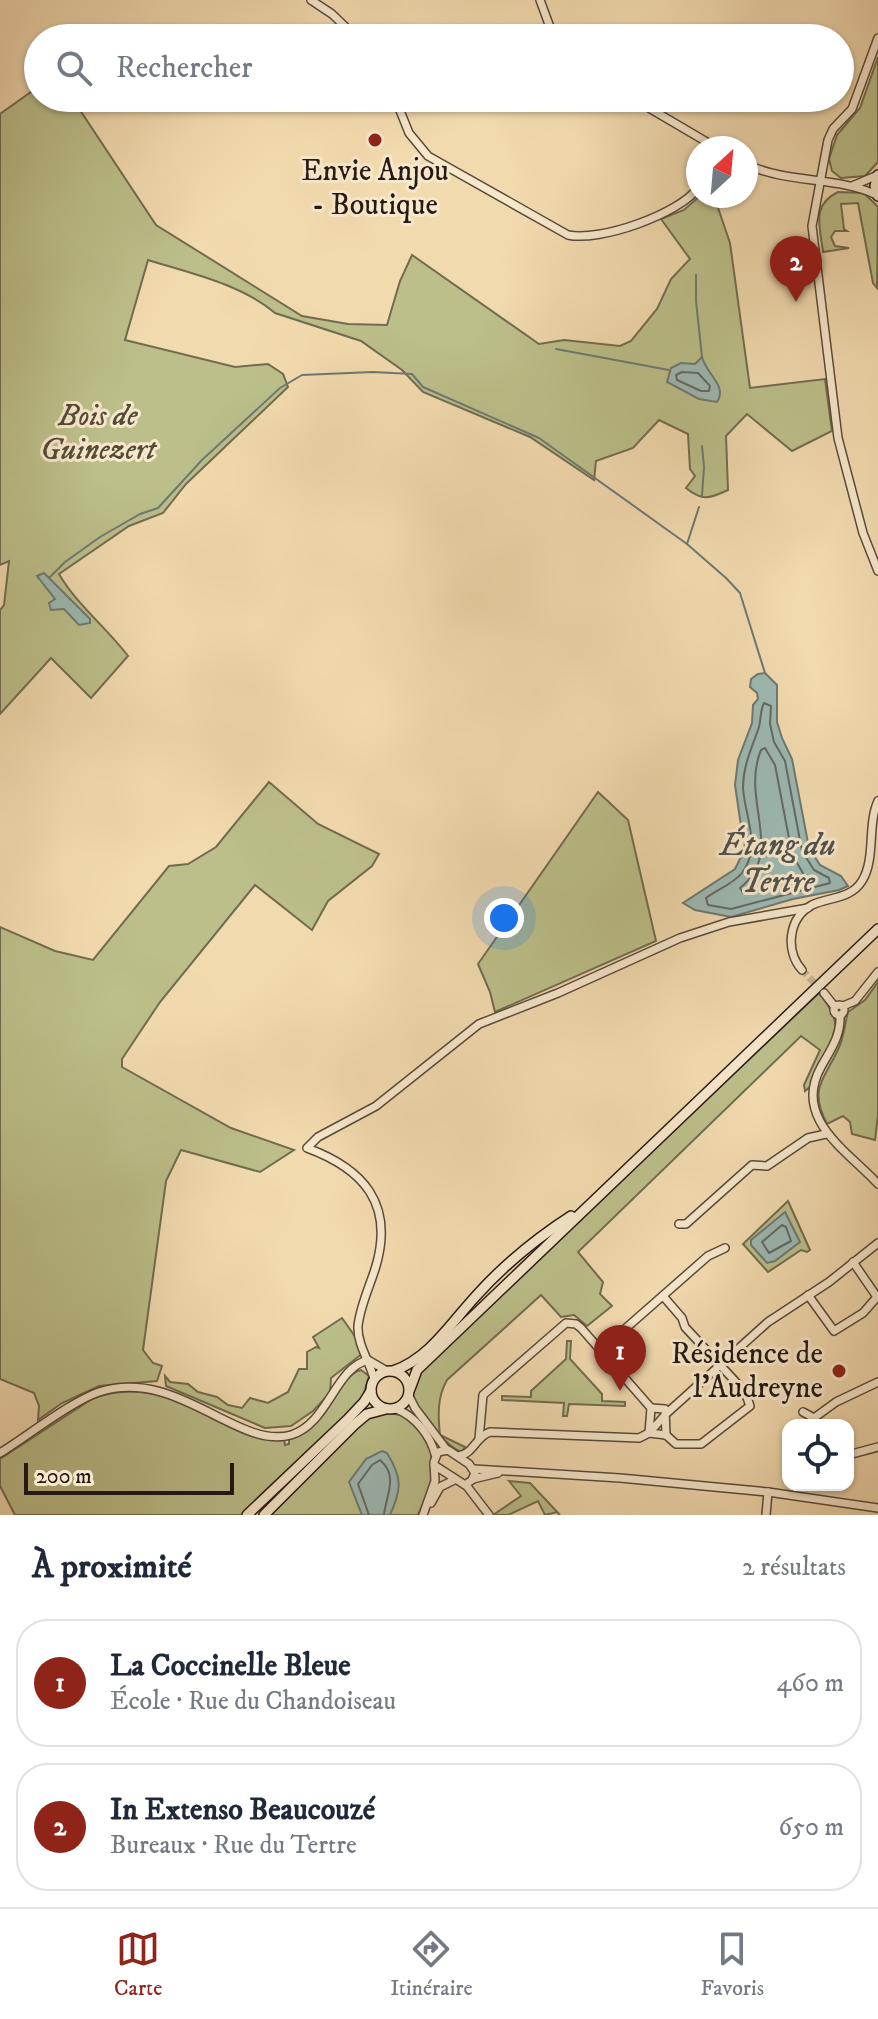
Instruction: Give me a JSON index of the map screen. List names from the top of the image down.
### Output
{
  "water": ["Étang du Tertre"],
  "parks": ["Bois de Guinezert"],
  "places": ["Envie Anjou - Boutique", "Résidence de l'Audreyne"],
  "scale_bar": "200 m",
  "north": "top right",
  "page": {
    "search": "Rechercher",
    "pins": ["2", "1"],
    "scale": "200 m",
    "heading": ["À proximité", "2 résultats"],
    "list": [
      {
        "mark": "1",
        "name": "La Coccinelle Bleue",
        "note": "École · Rue du Chandoiseau",
        "value": "460 m"
      },
      {
        "mark": "2",
        "name": "In Extenso Beaucouzé",
        "note": "Bureaux · Rue du Tertre",
        "value": "650 m"
      }
    ],
    "nav": ["Carte", "Itinéraire", "Favoris"]
  }
}
